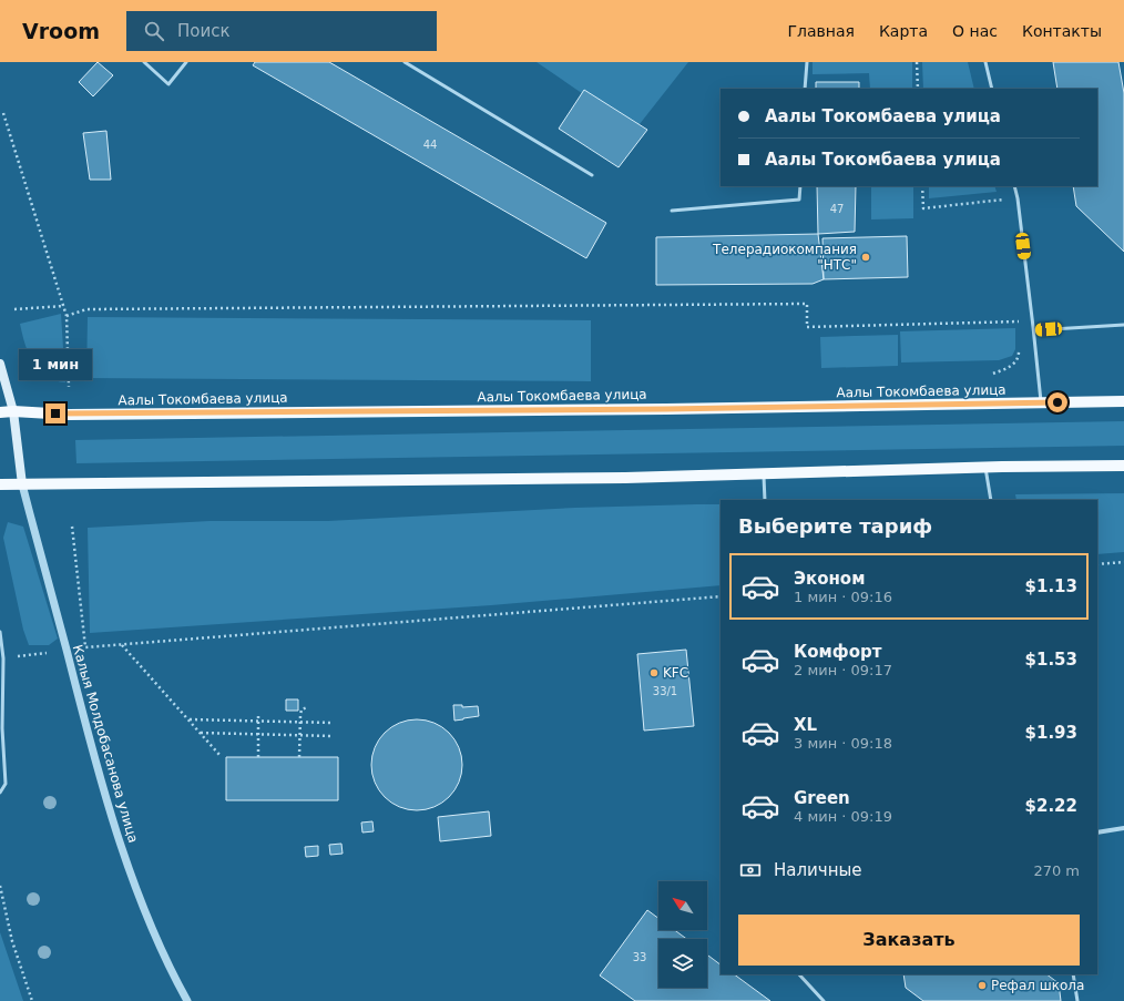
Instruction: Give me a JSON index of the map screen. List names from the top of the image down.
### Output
{
  "streets": {
    "main road": ["Аалы Токомбаева улица"],
    "street": ["Калыя Молдобасанова улица"]
  },
  "places": ["Телерадиокомпания \"НТС\"", "KFC", "Рефал школа"],
  "house_numbers": [
    "44",
    "47",
    "33/1",
    "33"
  ],
  "north": "top left",
  "page": {
    "header": "Vroom",
    "search": "Поиск",
    "nav": [
      "Главная",
      "Карта",
      "О нас",
      "Контакты"
    ],
    "banner": ["Аалы Токомбаева улица", "Аалы Токомбаева улица"],
    "bubble": "1 мин",
    "heading": "Выберите тариф",
    "list": [
      {
        "name": "Эконом",
        "note": "1 мин · 09:16",
        "value": "$1.13"
      },
      {
        "name": "Комфорт",
        "note": "2 мин · 09:17",
        "value": "$1.53"
      },
      {
        "name": "XL",
        "note": "3 мин · 09:18",
        "value": "$1.93"
      },
      {
        "name": "Green",
        "note": "4 мин · 09:19",
        "value": "$2.22"
      }
    ],
    "pay": ["Наличные", "270 m"],
    "buttons": "Заказать"
  }
}
